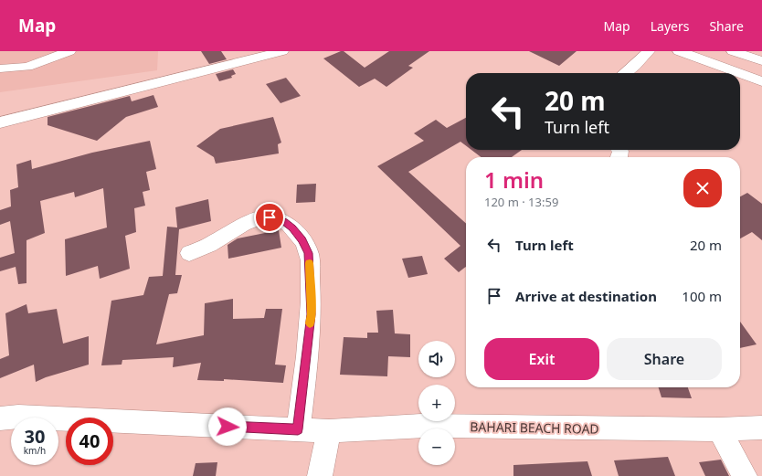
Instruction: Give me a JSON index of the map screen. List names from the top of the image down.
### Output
{
  "streets": {
    "street": ["BAHARI BEACH ROAD"]
  },
  "page": {
    "header": "Map",
    "nav": ["Map", "Layers", "Share"],
    "turn": ["20 m", "Turn left"],
    "heading": ["1 min", "120 m · 13:59"],
    "list": [
      {
        "name": "Turn left",
        "value": "20 m"
      },
      {
        "name": "Arrive at destination",
        "value": "100 m"
      }
    ],
    "buttons": ["Exit", "Share"],
    "map_buttons": ["+", "−"],
    "speed": "30 km/h",
    "limit": "40"
  }
}
